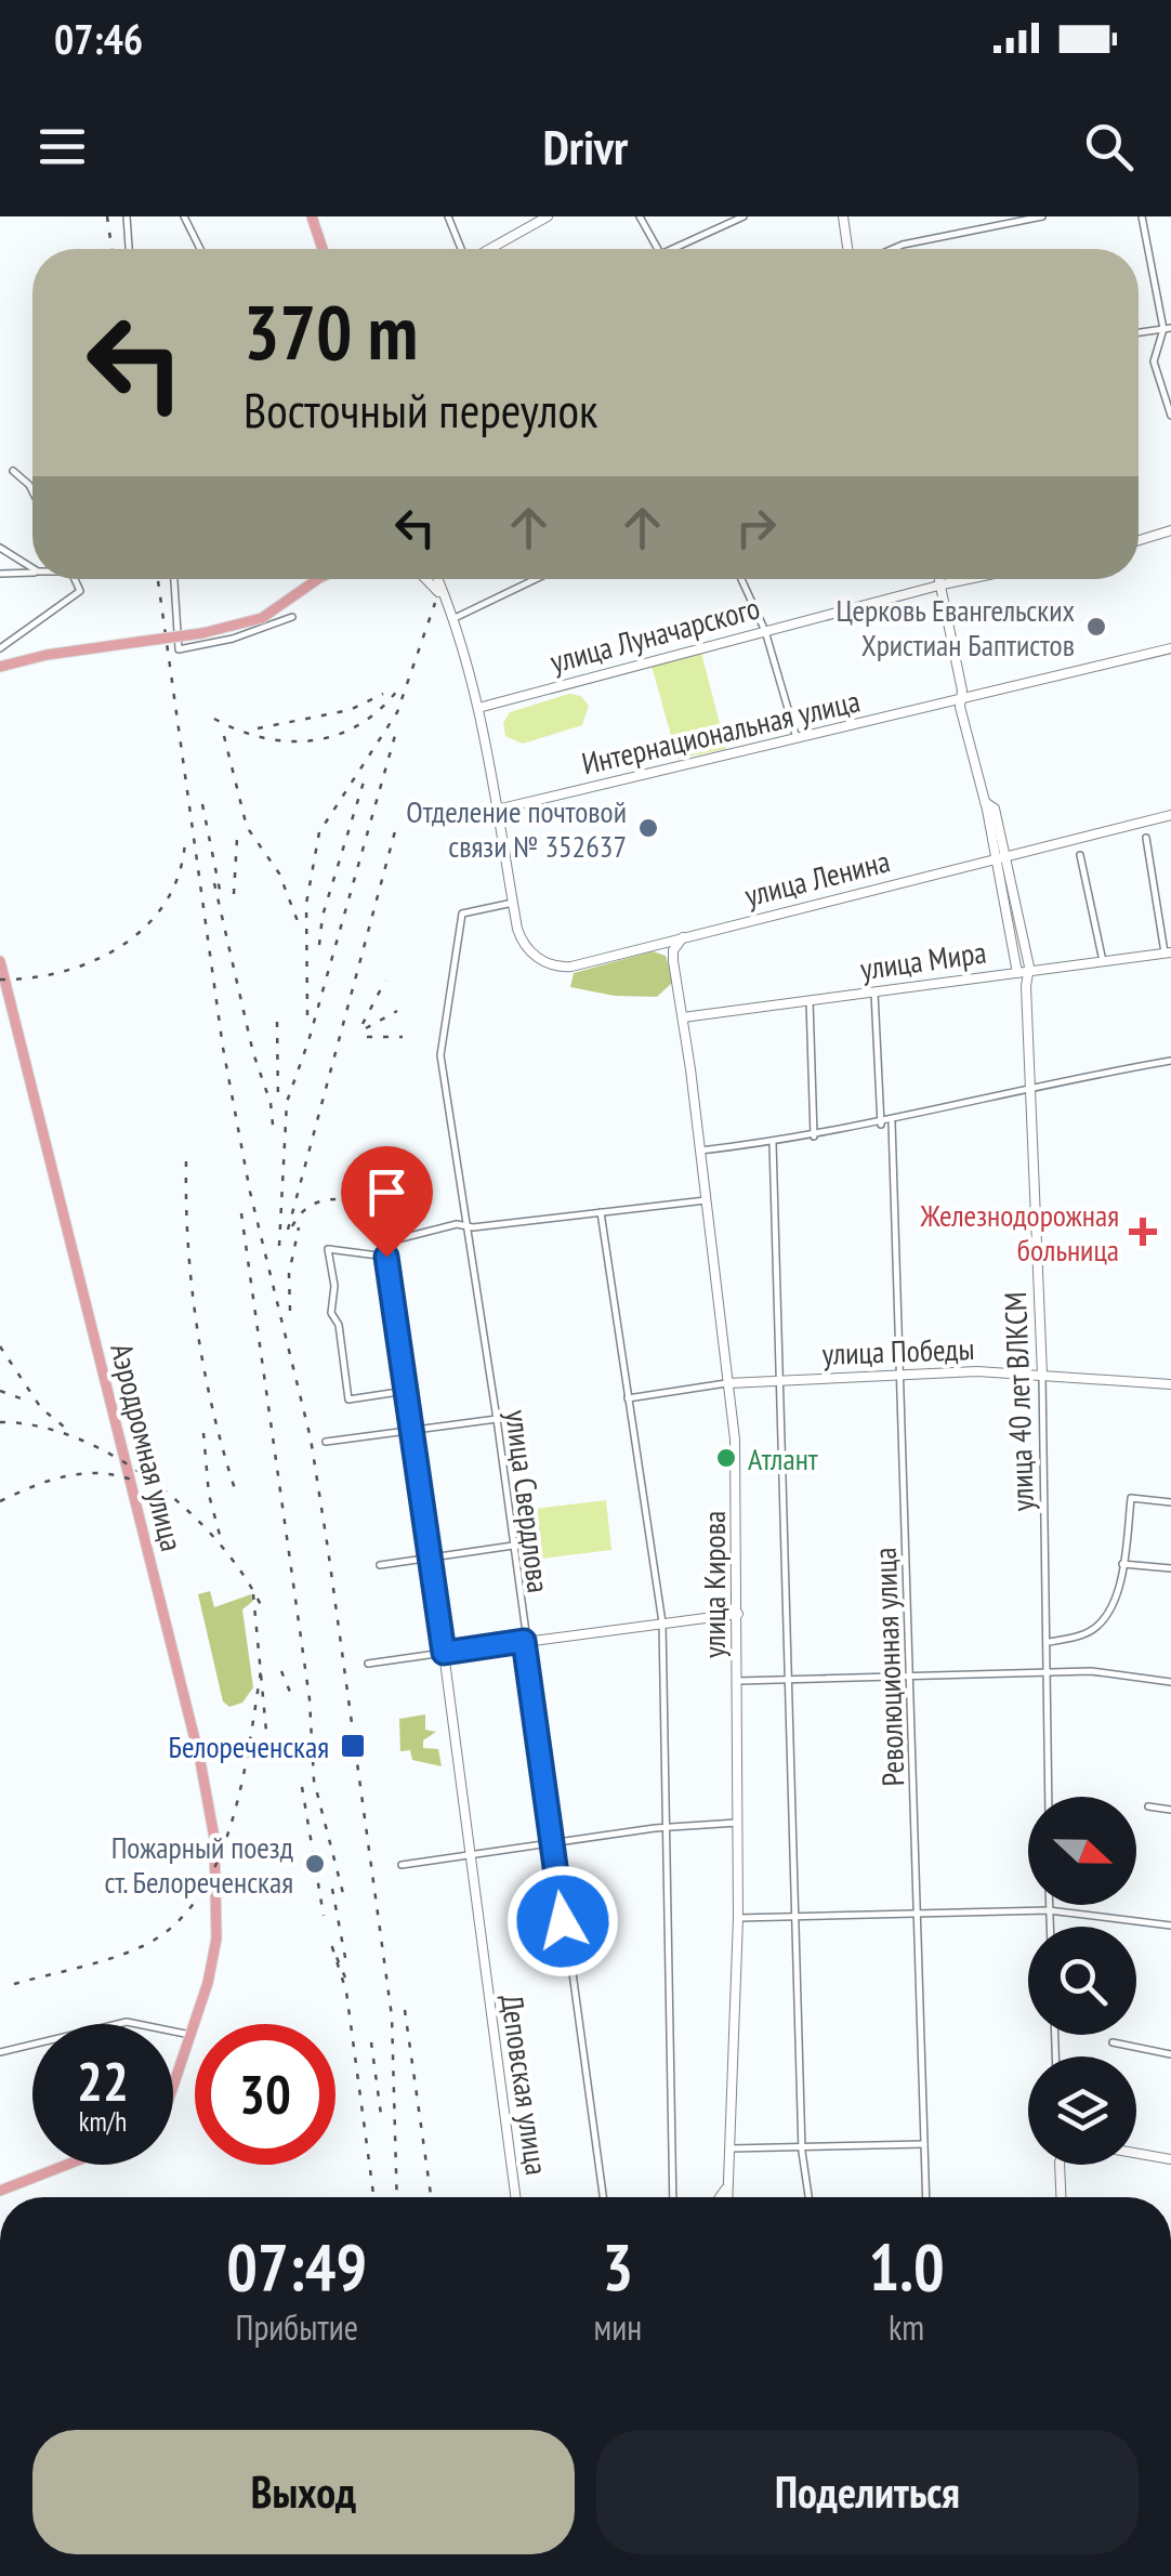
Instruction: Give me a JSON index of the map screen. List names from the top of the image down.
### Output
{
  "streets": {
    "main road": ["Аэродромная улица"],
    "street": [
      "улица Луначарского",
      "Интернациональная улица",
      "улица Ленина",
      "улица Мира",
      "улица Победы",
      "улица 40 лет ВЛКСМ",
      "улица Свердлова",
      "улица Кирова",
      "Революционная улица",
      "Деповская улица"
    ]
  },
  "crossings": [
    ["улица Луначарского", "улица Ленина"],
    ["улица Луначарского", "улица 40 лет ВЛКСМ"],
    ["Интернациональная улица", "улица Ленина"],
    ["Интернациональная улица", "улица 40 лет ВЛКСМ"],
    ["улица Ленина", "улица 40 лет ВЛКСМ"],
    ["улица Ленина", "улица Свердлова"],
    ["улица Мира", "улица 40 лет ВЛКСМ"],
    ["улица Мира", "улица Кирова"],
    ["улица Победы", "улица 40 лет ВЛКСМ"],
    ["улица Победы", "улица Кирова"],
    ["улица Победы", "Революционная улица"]
  ],
  "places": {
    "other": [
      "Церковь Евангельских Христиан Баптистов",
      "Отделение почтовой связи № 352637",
      "Атлант",
      "Пожарный поезд ст. Белореченская"
    ],
    "health": ["Железнодорожная больница"],
    "transit": ["Белореченская"]
  },
  "north": "right",
  "page": {
    "status": "07:46",
    "header": "Drivr",
    "turn": ["370 m", "Восточный переулок"],
    "speed": "22 km/h",
    "limit": "30",
    "eta": [
      "07:49",
      "Прибытие",
      "3",
      "мин",
      "1.0",
      "km"
    ],
    "buttons": ["Выход", "Поделиться"]
  }
}
